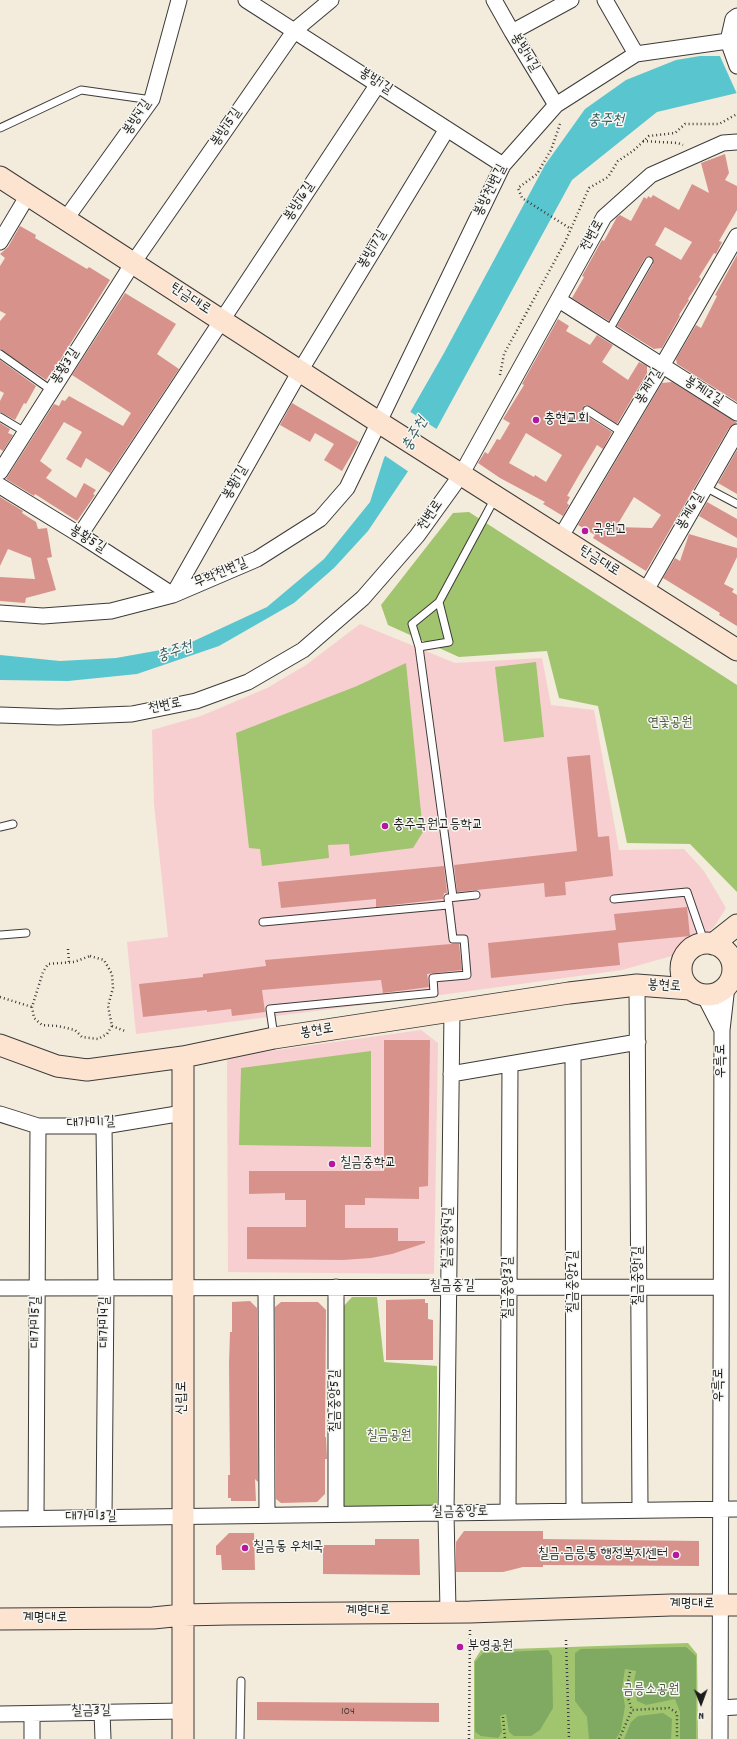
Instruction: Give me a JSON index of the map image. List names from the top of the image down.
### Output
{
  "streets": {
    "street": [
      "봉방14길",
      "봉방1길",
      "봉방4길",
      "봉방15길",
      "봉방천변길",
      "봉방16길",
      "천변로",
      "봉방17길",
      "탄금대로",
      "봉황3길",
      "봉계7길",
      "봉계12길",
      "봉황1길",
      "봉계6길",
      "봉황5길",
      "무학천변길",
      "봉현로",
      "우륵로",
      "대가미1길",
      "칠금중앙4길",
      "칠금중앙1길",
      "칠금중앙2길",
      "칠금중길",
      "칠금중앙3길",
      "대가미5길",
      "대가미4길",
      "신립로",
      "칠금중앙5길",
      "칠금중앙로",
      "대가미3길",
      "계명대로",
      "칠금3길"
    ]
  },
  "crossings": [
    ["봉방14길", "봉방천변길"],
    ["봉방1길", "봉방15길"],
    ["봉방1길", "봉방천변길"],
    ["봉방1길", "봉방16길"],
    ["봉방1길", "봉방17길"],
    ["봉방4길", "탄금대로"],
    ["봉방15길", "탄금대로"],
    ["봉방15길", "봉황3길"],
    ["봉방천변길", "탄금대로"],
    ["봉방천변길", "무학천변길"],
    ["봉방16길", "탄금대로"],
    ["봉방16길", "봉황5길"],
    ["천변로", "탄금대로"],
    ["천변로", "봉계12길"],
    ["봉방17길", "탄금대로"],
    ["봉방17길", "봉황1길"],
    ["탄금대로", "봉황3길"],
    ["탄금대로", "봉계7길"],
    ["탄금대로", "봉황1길"],
    ["탄금대로", "봉계6길"],
    ["탄금대로", "무학천변길"],
    ["봉계7길", "봉계12길"],
    ["봉황1길", "봉황5길"],
    ["봉황1길", "무학천변길"],
    ["봉황5길", "무학천변길"],
    ["봉현로", "우륵로"],
    ["봉현로", "칠금중앙4길"],
    ["봉현로", "칠금중앙1길"],
    ["봉현로", "신립로"],
    ["우륵로", "칠금중길"],
    ["우륵로", "칠금중앙로"],
    ["우륵로", "계명대로"],
    ["대가미1길", "대가미5길"],
    ["대가미1길", "대가미4길"],
    ["대가미1길", "신립로"],
    ["칠금중앙4길", "칠금중길"],
    ["칠금중앙4길", "칠금중앙로"],
    ["칠금중앙4길", "계명대로"],
    ["칠금중앙1길", "칠금중길"],
    ["칠금중앙1길", "칠금중앙로"],
    ["칠금중앙2길", "칠금중길"],
    ["칠금중앙2길", "칠금중앙로"],
    ["칠금중길", "칠금중앙3길"],
    ["칠금중길", "대가미5길"],
    ["칠금중길", "대가미4길"],
    ["칠금중길", "신립로"],
    ["칠금중길", "칠금중앙5길"],
    ["칠금중앙3길", "칠금중앙로"],
    ["대가미5길", "대가미3길"],
    ["대가미4길", "대가미3길"],
    ["신립로", "칠금중앙로"],
    ["신립로", "대가미3길"],
    ["신립로", "계명대로"],
    ["신립로", "칠금3길"],
    ["칠금중앙5길", "칠금중앙로"],
    ["칠금중앙로", "대가미3길"]
  ],
  "water": ["충주천"],
  "parks": ["연꽃공원", "칠금공원", "금릉소공원"],
  "places": [
    "충현교회",
    "국원고",
    "충주국원고등학교",
    "칠금중학교",
    "칠금동 우체국",
    "칠금·금릉동 행정복지센터",
    "부영공원"
  ],
  "house_numbers": ["104"],
  "north": "bottom"
}
